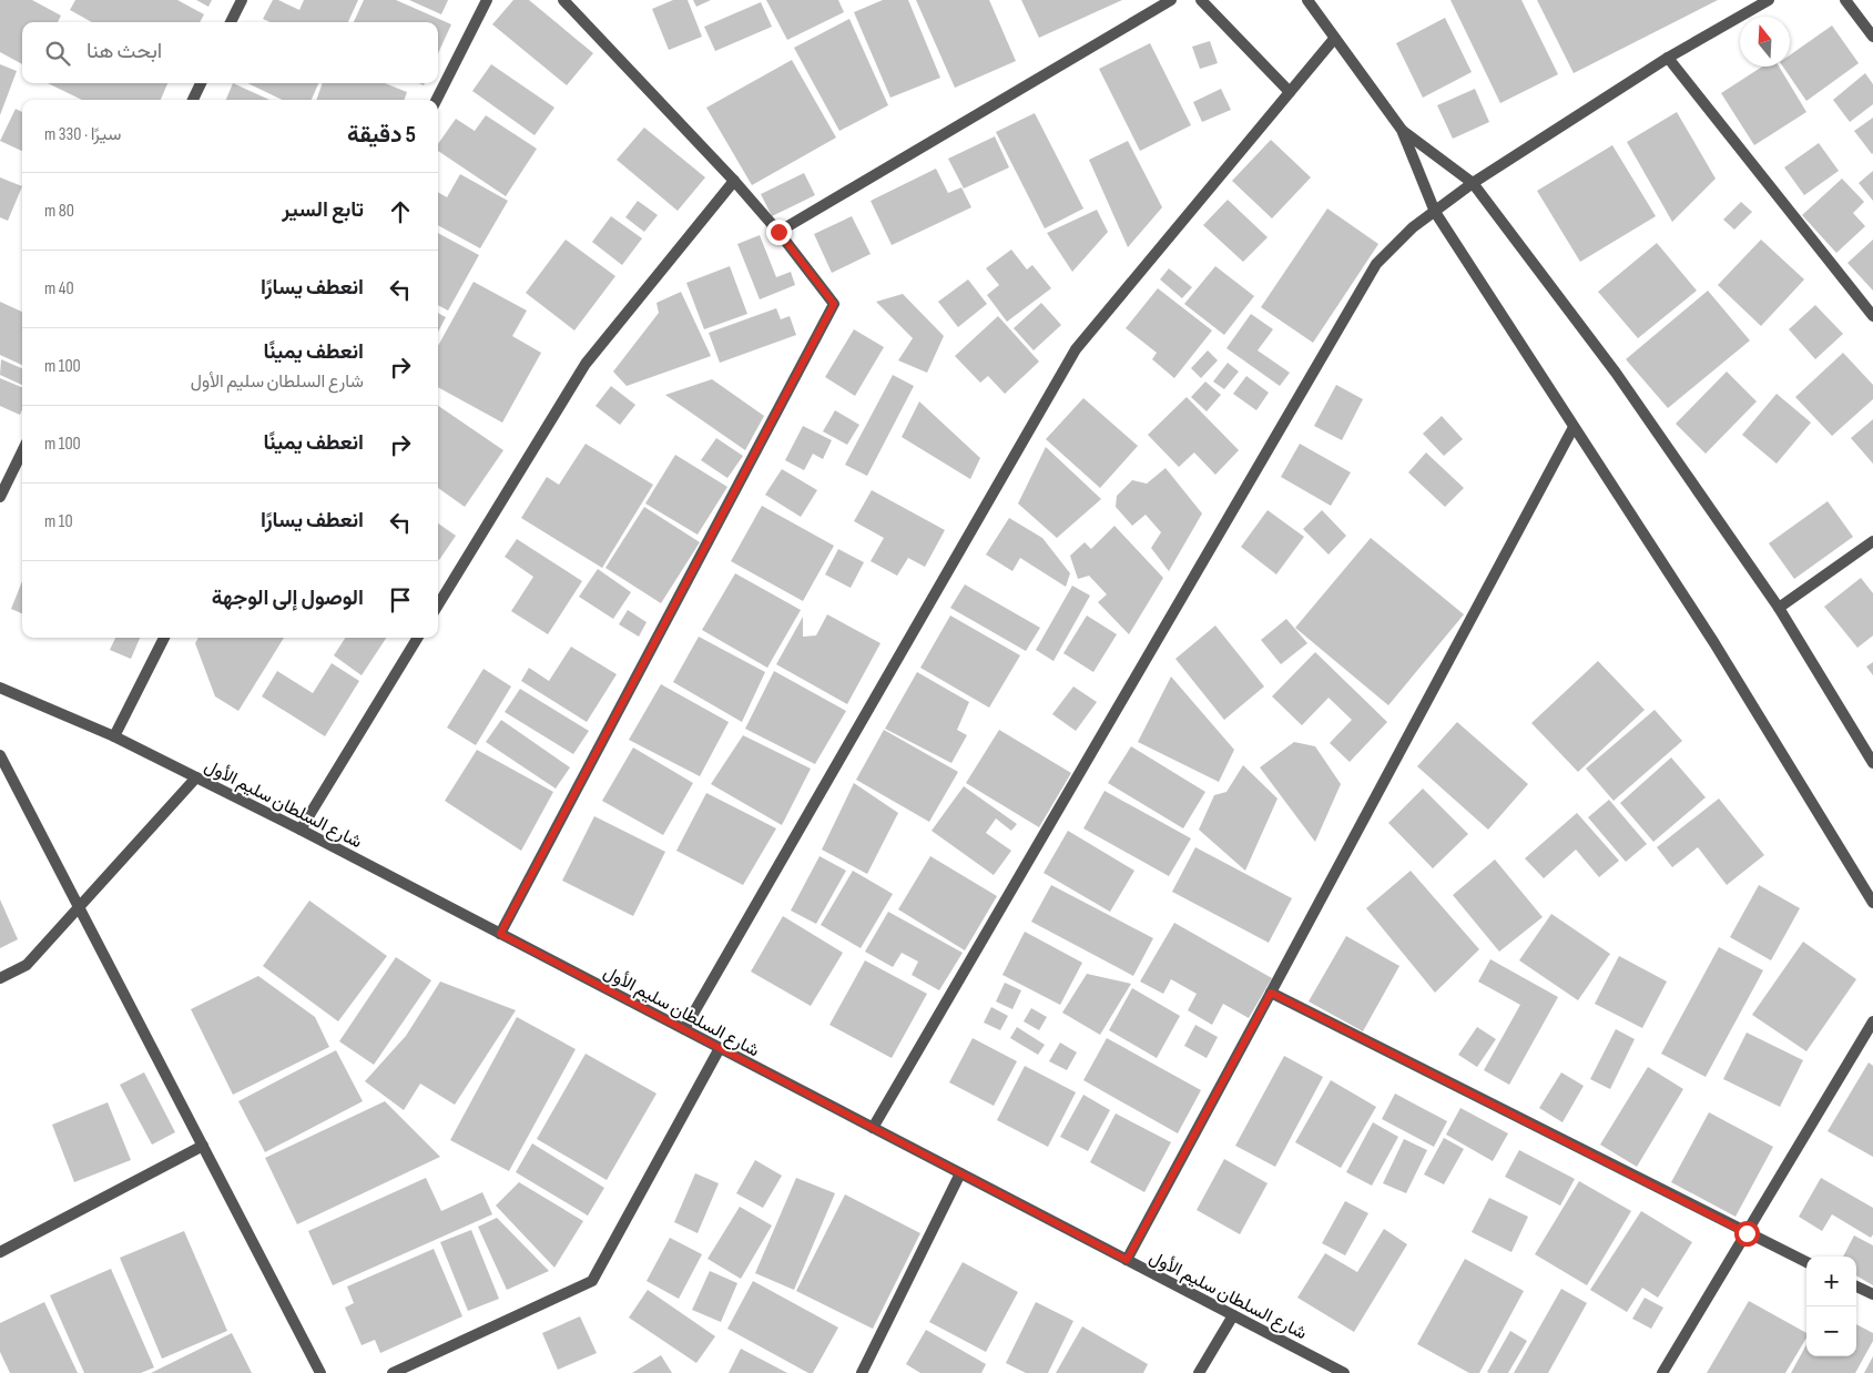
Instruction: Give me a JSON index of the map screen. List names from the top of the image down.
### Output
{
  "streets": {
    "street": ["شارع السلطان سليم الأول"]
  },
  "north": "top",
  "page": {
    "search": "ابحث هنا",
    "heading": ["5 دقيقة", "سيرًا · 330 m"],
    "list": [
      ["تابع السير", "80 m"],
      ["انعطف يسارًا", "40 m"],
      ["انعطف يمينًا", "شارع السلطان سليم الأول", "100 m"],
      ["انعطف يمينًا", "100 m"],
      ["انعطف يسارًا", "10 m"],
      "الوصول إلى الوجهة"
    ],
    "map_buttons": ["+", "−"]
  }
}
